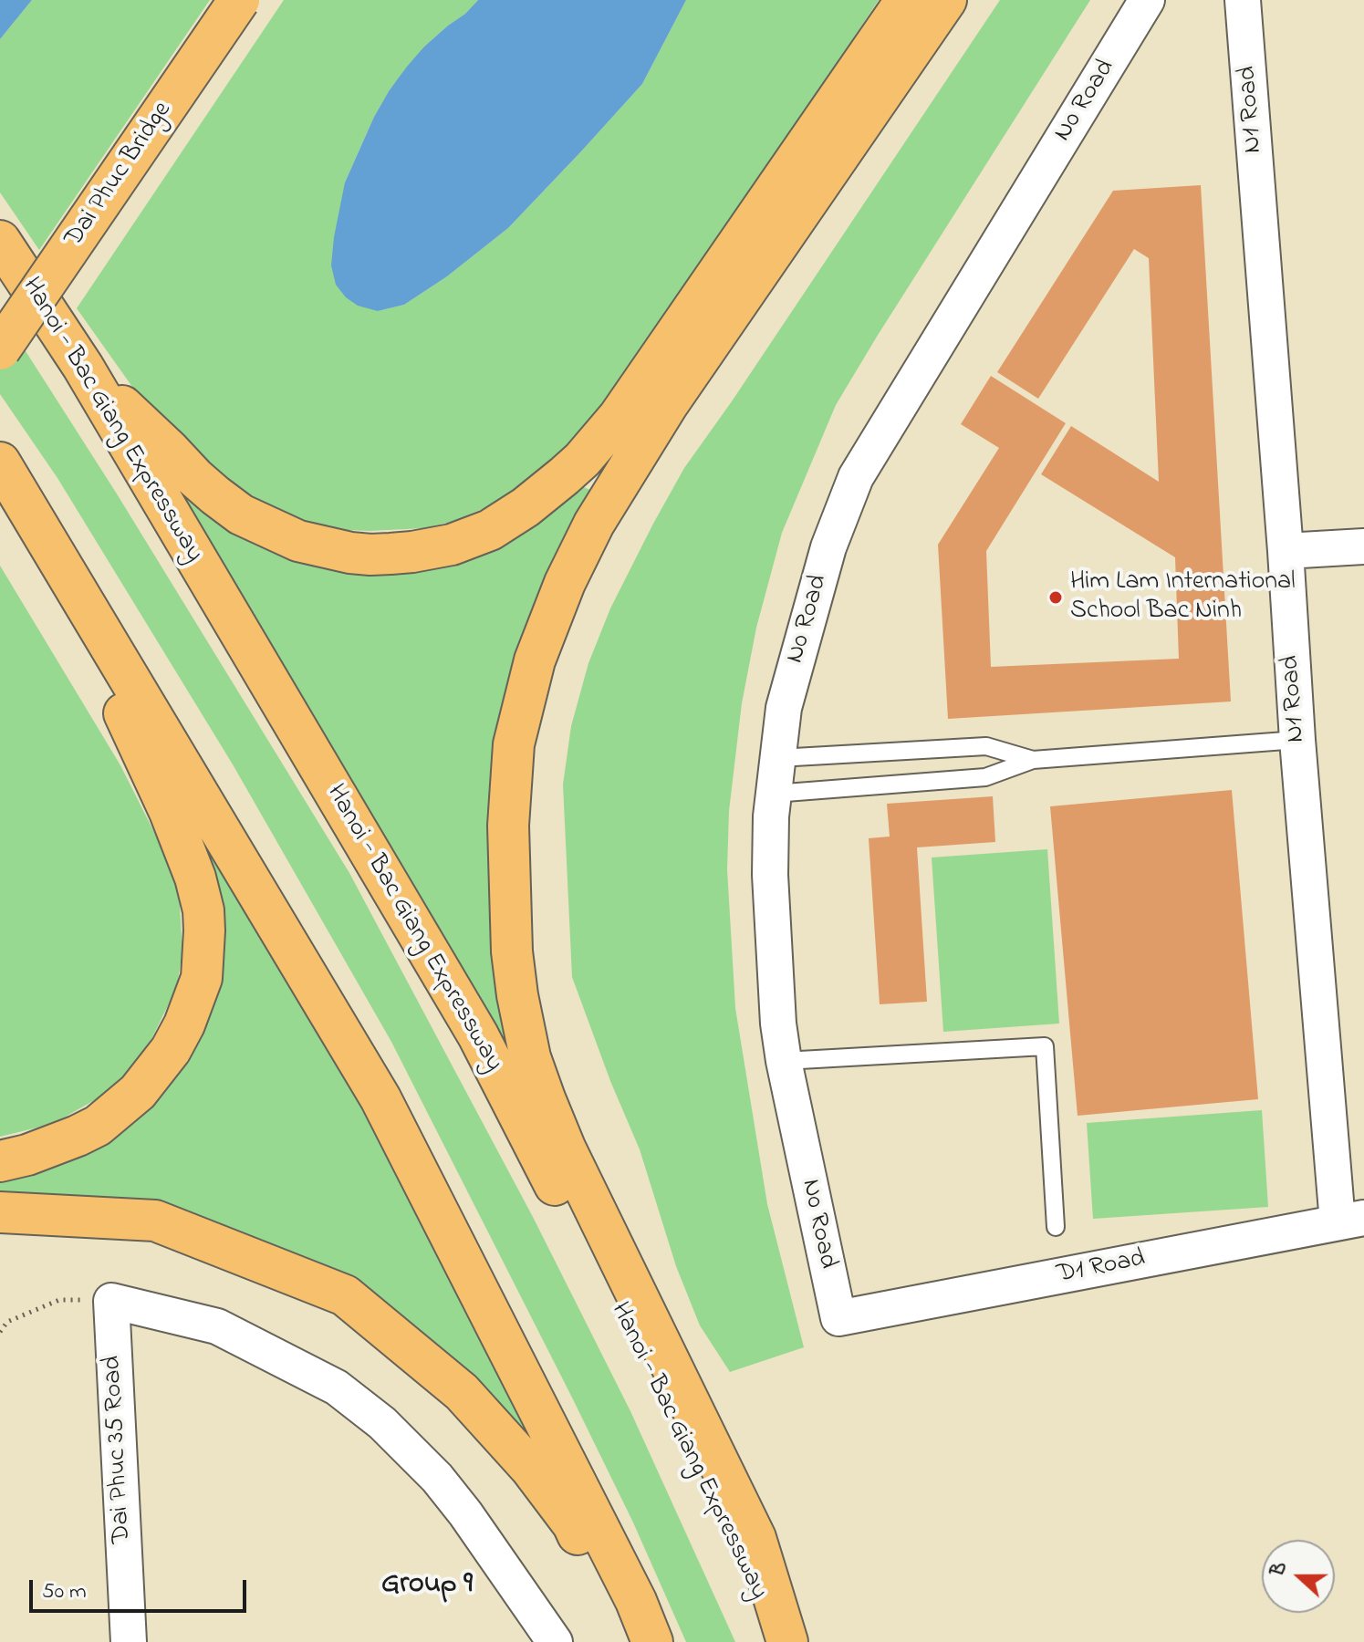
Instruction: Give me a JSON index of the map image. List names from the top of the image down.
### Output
{
  "streets": {
    "highway": ["Dai Phuc Bridge", "Hanoi - Bac Giang Expressway"],
    "street": [
      "N0 Road",
      "N1 Road",
      "D1 Road",
      "Dai Phuc 35 Road"
    ]
  },
  "crossings": [
    ["N0 Road", "D1 Road"],
    ["N1 Road", "D1 Road"]
  ],
  "districts": ["Group 9"],
  "places": ["Him Lam International School Bac Ninh"],
  "scale_bar": "50 m",
  "north": "left"
}
